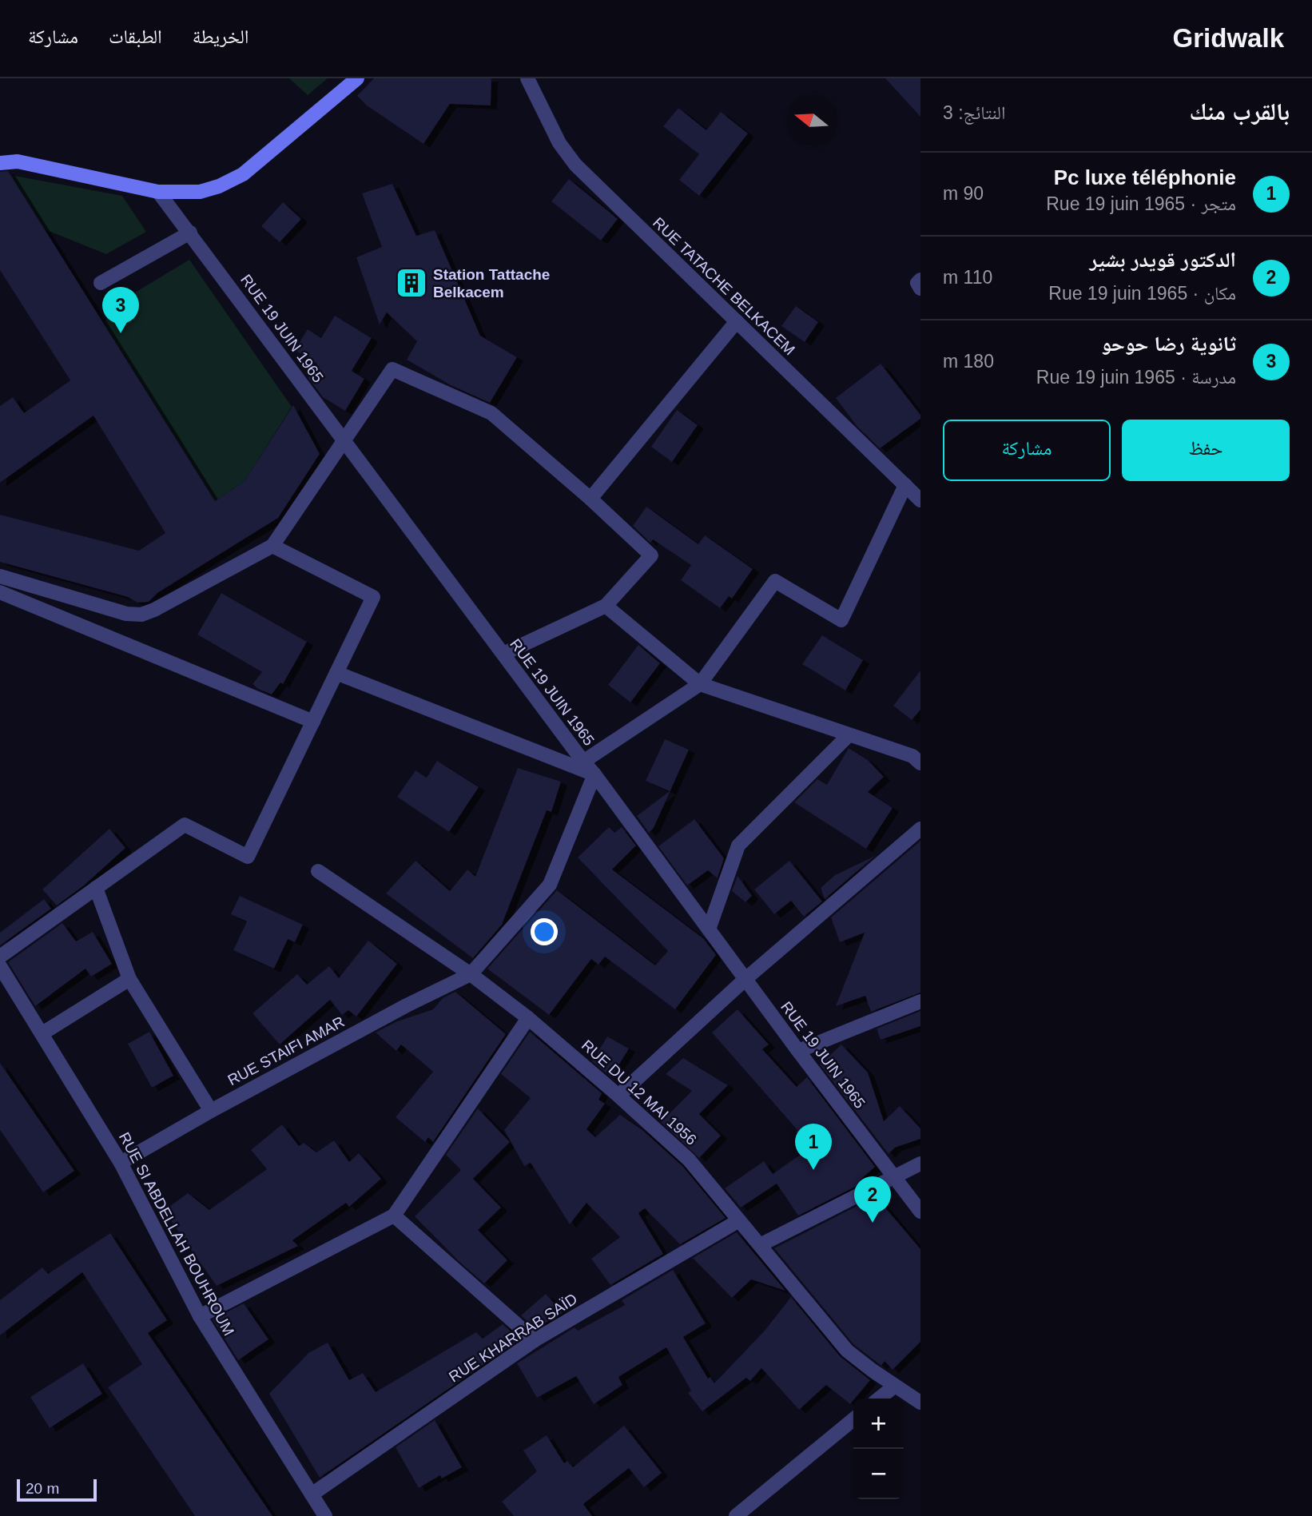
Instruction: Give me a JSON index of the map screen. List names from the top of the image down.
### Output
{
  "streets": {
    "street": [
      "RUE TATACHE BELKACEM",
      "RUE 19 JUIN 1965",
      "RUE STAIFI AMAR",
      "RUE DU 12 MAI 1956",
      "RUE SI ABDELLAH BOUHROUM",
      "RUE KHARRAB SAÏD"
    ]
  },
  "crossings": [
    ["RUE STAIFI AMAR", "RUE DU 12 MAI 1956"],
    ["RUE STAIFI AMAR", "RUE SI ABDELLAH BOUHROUM"],
    ["RUE DU 12 MAI 1956", "RUE KHARRAB SAÏD"],
    ["RUE SI ABDELLAH BOUHROUM", "RUE KHARRAB SAÏD"]
  ],
  "places": {
    "building": ["Station Tattache Belkacem"]
  },
  "scale_bar": "20 m",
  "north": "left",
  "page": {
    "header": "Gridwalk",
    "nav": ["الخريطة", "الطبقات", "مشاركة"],
    "heading": ["بالقرب منك", "النتائج: 3"],
    "list": [
      {
        "mark": "1",
        "name": "Pc luxe téléphonie",
        "note": "متجر · Rue 19 juin 1965",
        "value": "90 m"
      },
      {
        "mark": "2",
        "name": "الدكتور قويدر بشير",
        "note": "مكان · Rue 19 juin 1965",
        "value": "110 m"
      },
      {
        "mark": "3",
        "name": "ثانوية رضا حوحو",
        "note": "مدرسة · Rue 19 juin 1965",
        "value": "180 m"
      }
    ],
    "pins": ["3", "1", "2"],
    "buttons": ["حفظ", "مشاركة"],
    "map_buttons": ["+", "−"],
    "scale": "20 m"
  }
}
